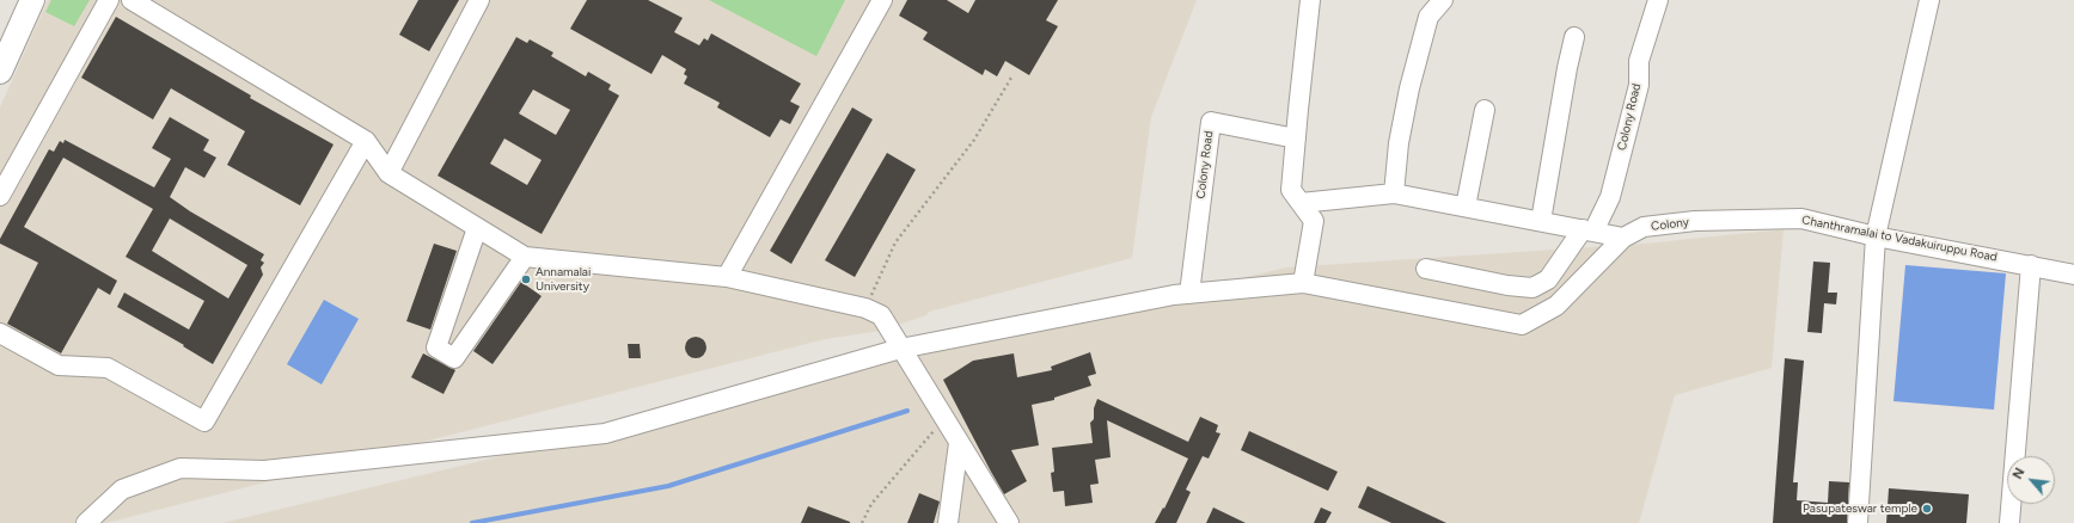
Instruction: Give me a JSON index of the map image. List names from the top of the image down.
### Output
{
  "streets": {
    "street": ["Colony Road", "Colony", "Chanthramalai to Vadakuiruppu Road"]
  },
  "crossings": [
    ["Colony", "Chanthramalai to Vadakuiruppu Road"]
  ],
  "places": ["Annamalai University", "Pasupateswar temple"],
  "north": "top left"
}
